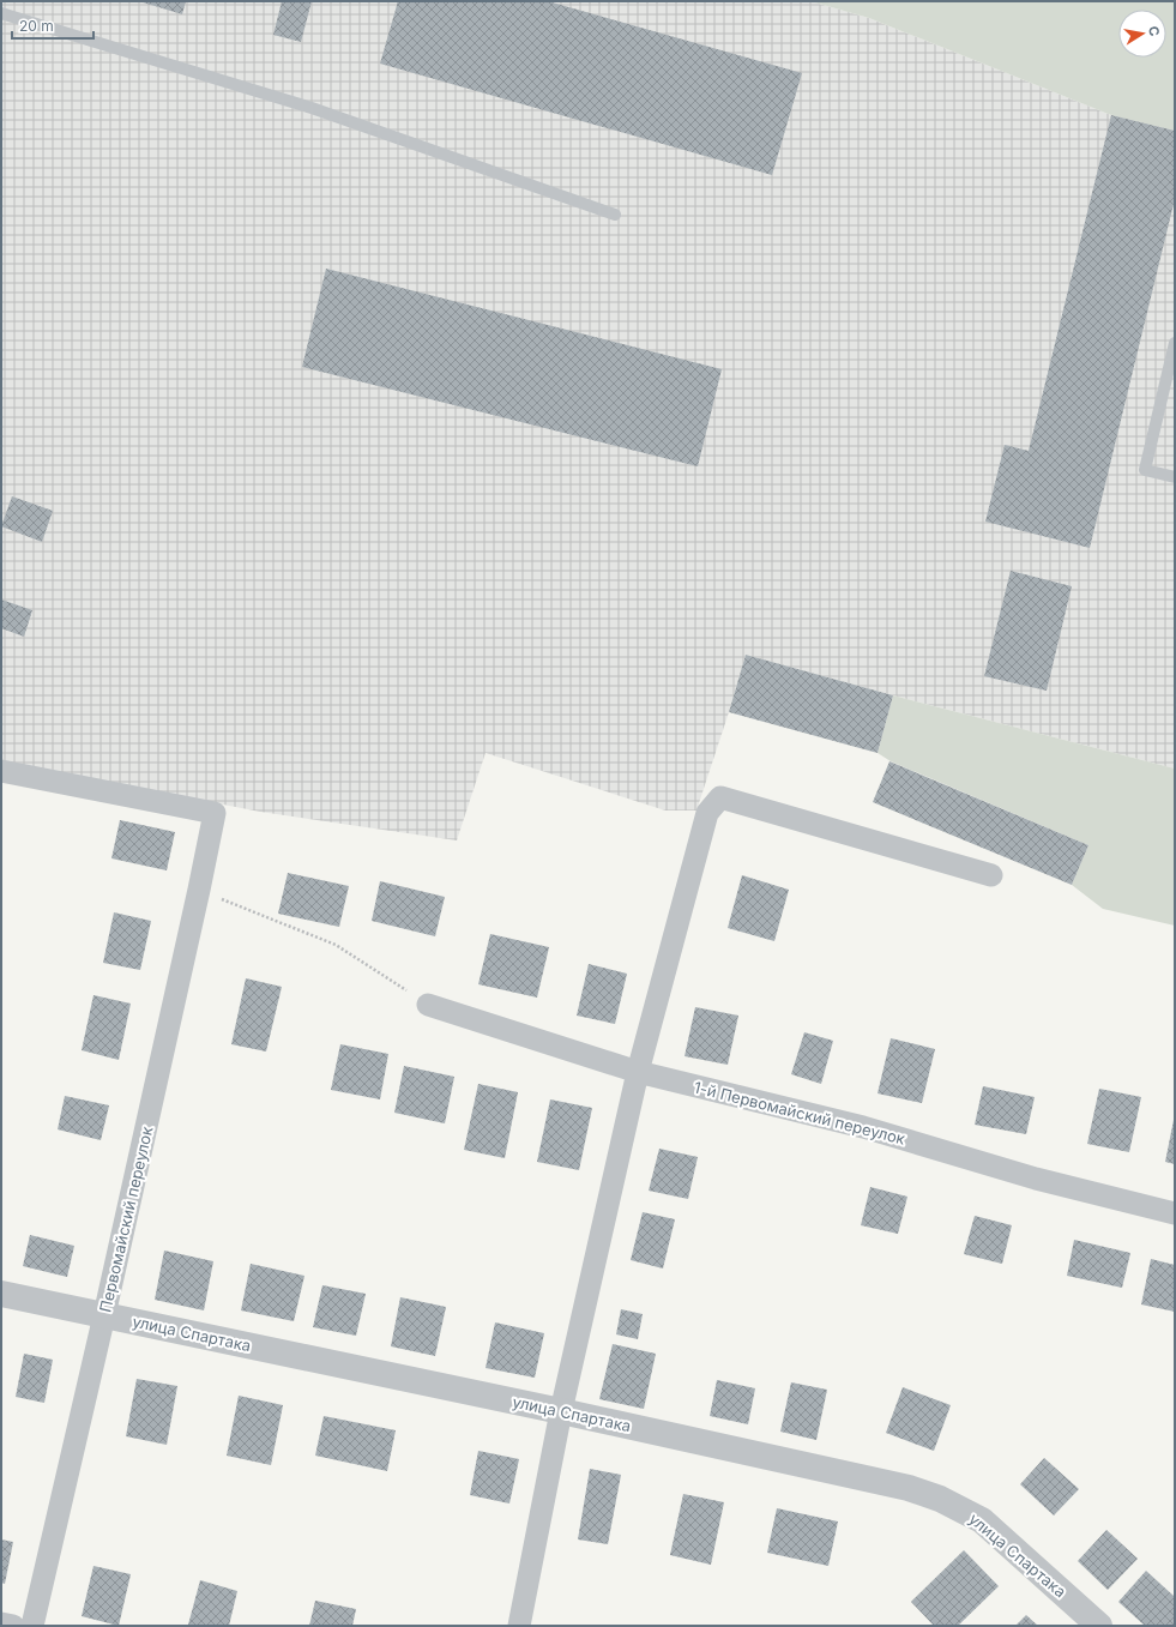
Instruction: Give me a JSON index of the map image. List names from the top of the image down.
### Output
{
  "streets": {
    "street": ["1-й Первомайский переулок", "Первомайский переулок", "улица Спартака"]
  },
  "crossings": [
    ["Первомайский переулок", "улица Спартака"]
  ],
  "scale_bar": "20 m",
  "north": "right"
}
